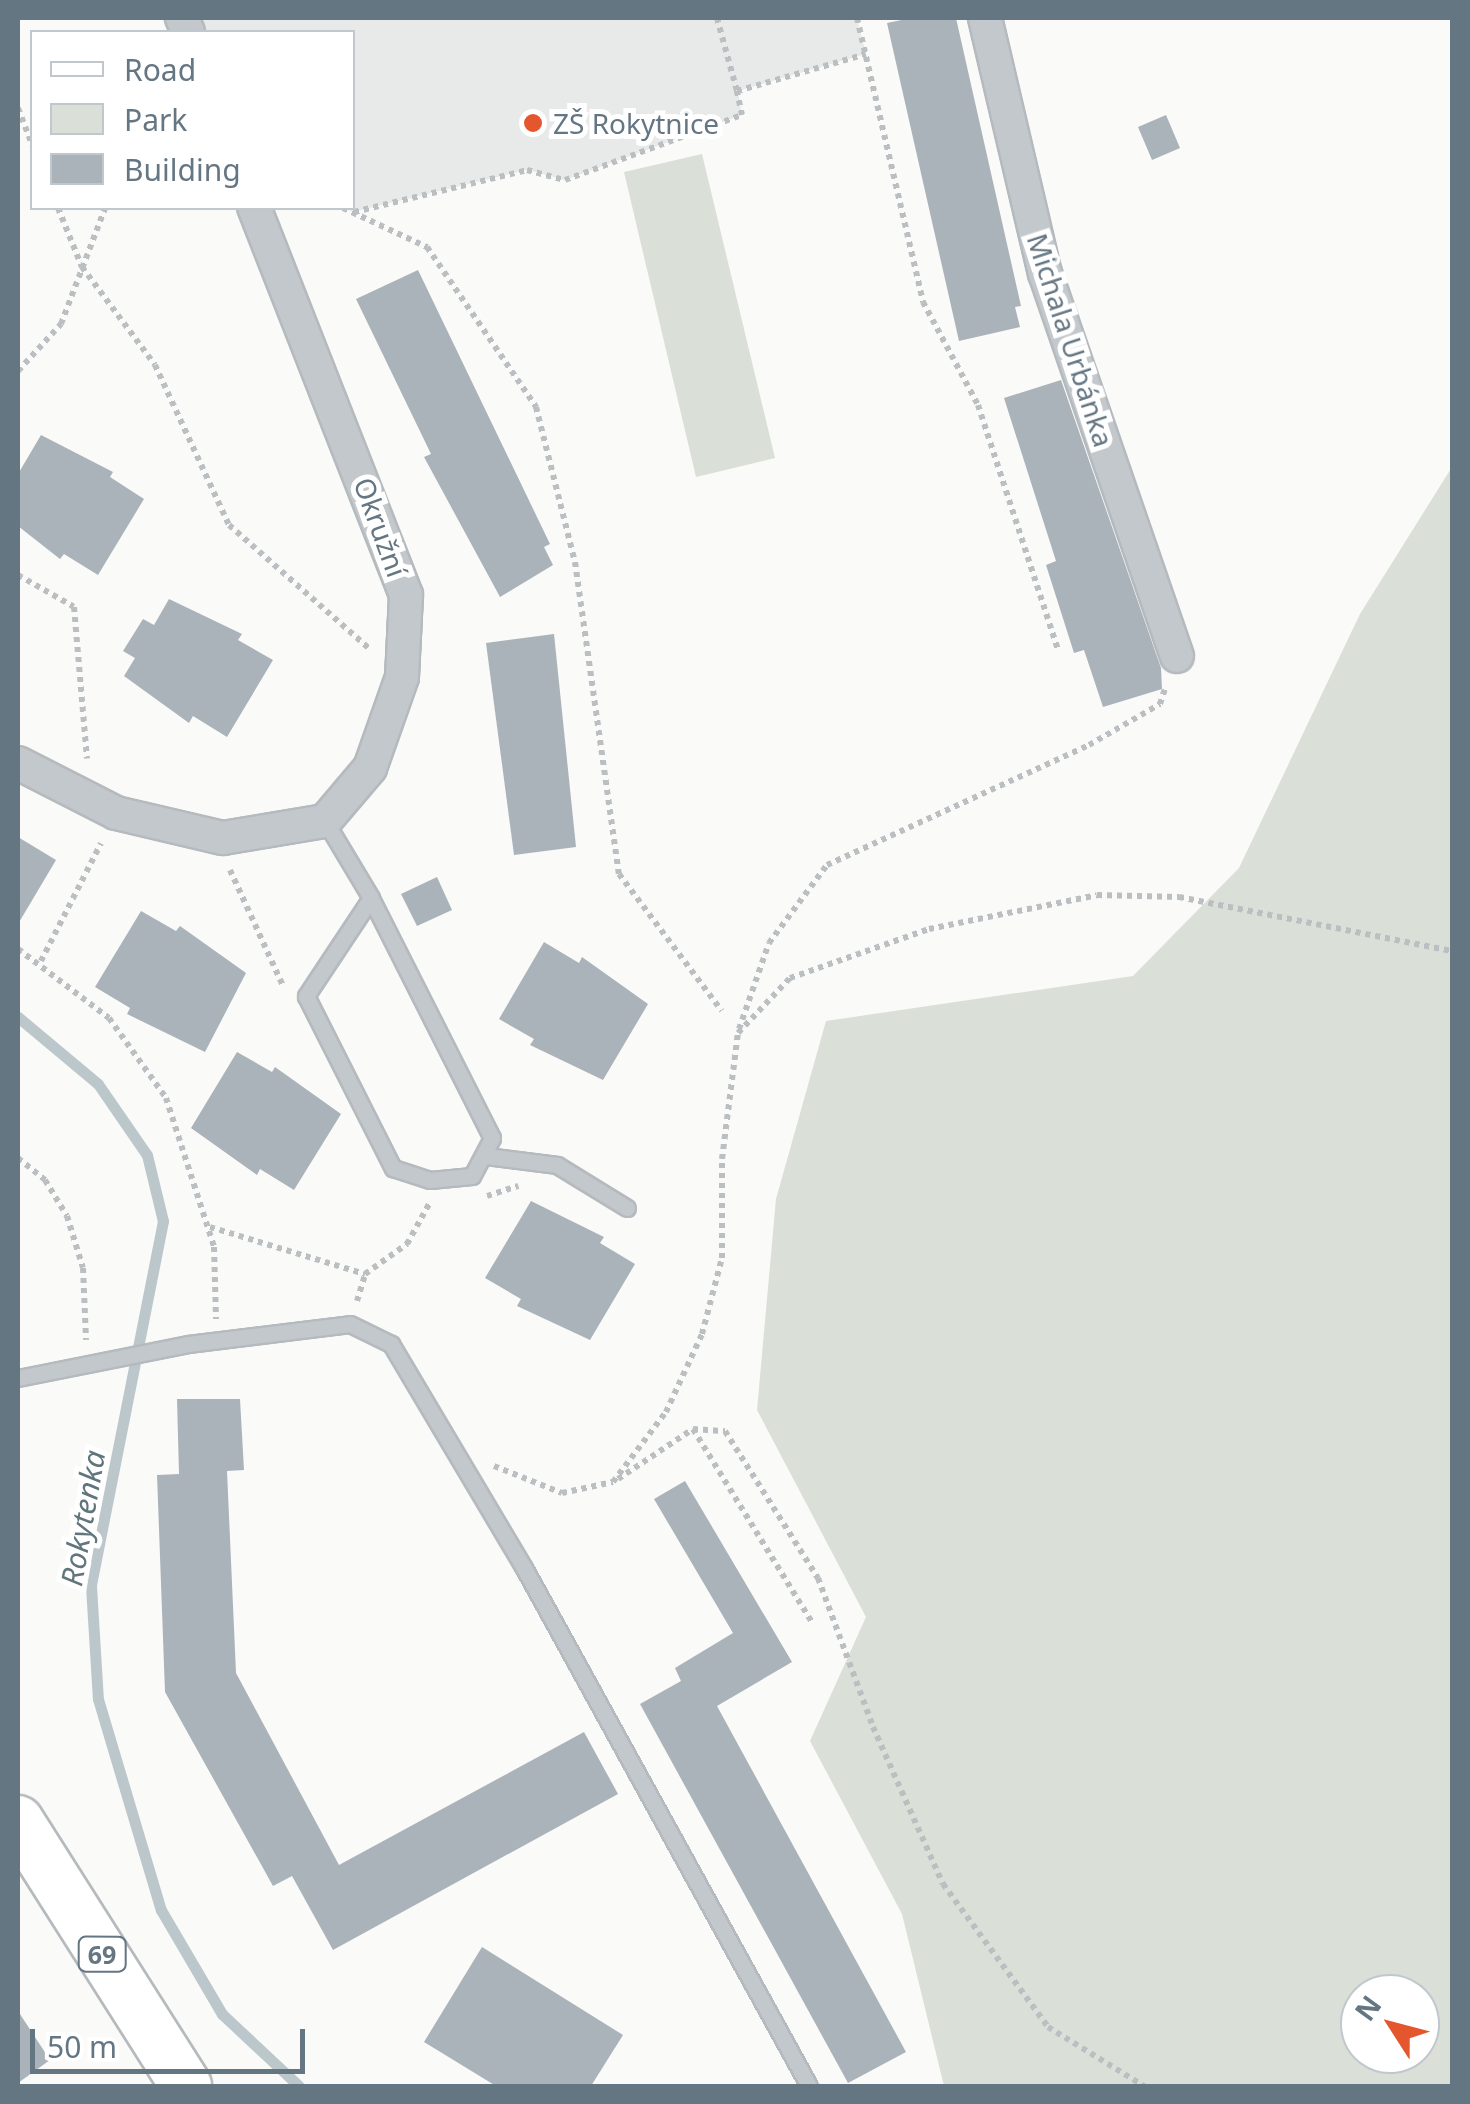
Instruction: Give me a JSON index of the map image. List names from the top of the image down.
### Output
{
  "streets": {
    "main road": ["69"],
    "street": ["Michala Urbánka", "Okružní"]
  },
  "water": ["Rokytenka"],
  "places": ["ZŠ Rokytnice"],
  "legend": ["Road", "Park", "Building"],
  "scale_bar": "50 m",
  "north": "top left"
}
